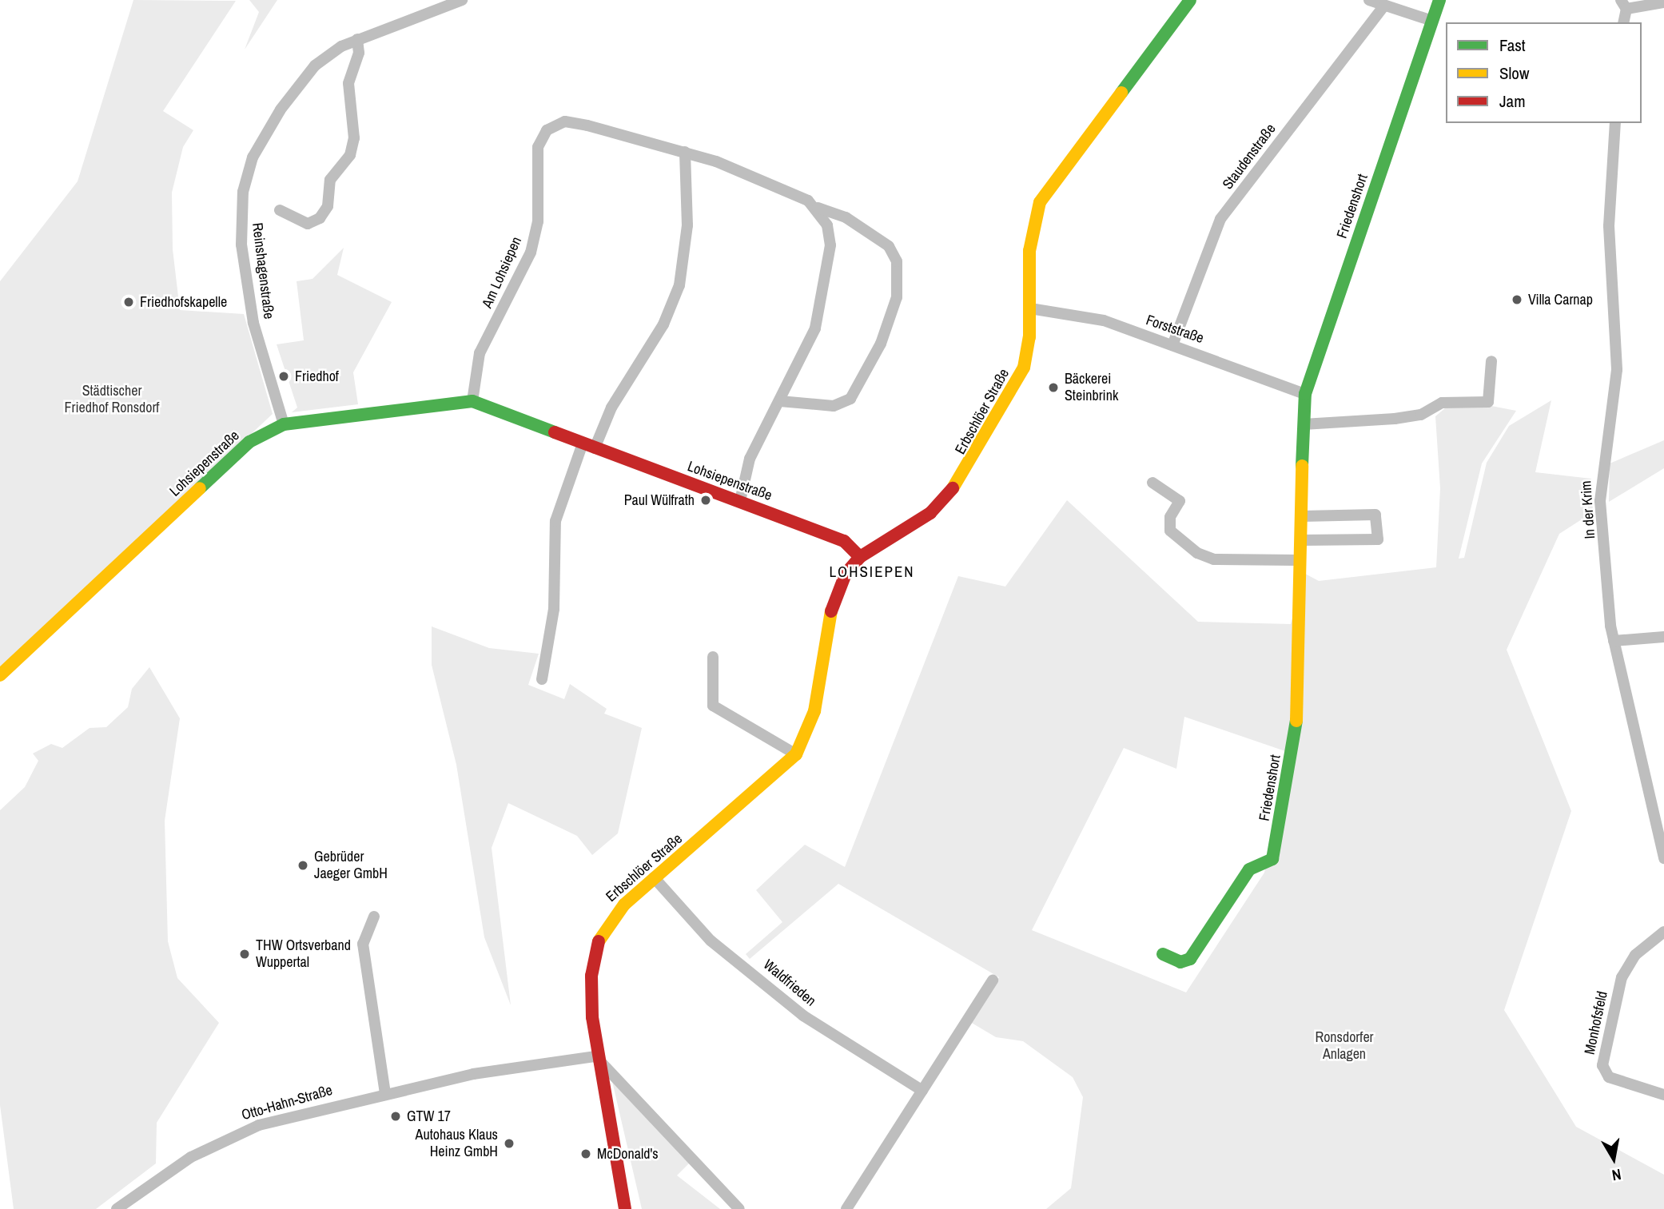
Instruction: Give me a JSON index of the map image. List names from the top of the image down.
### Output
{
  "streets": {
    "street": [
      "Staudenstraße",
      "Friedenshort",
      "Reinshagenstraße",
      "Am Lohsiepen",
      "Forststraße",
      "Erbschlöer Straße",
      "Lohsiepenstraße",
      "In der Krim",
      "Waldfrieden",
      "Monhofsfeld",
      "Otto-Hahn-Straße"
    ]
  },
  "crossings": [
    ["Staudenstraße", "Forststraße"],
    ["Friedenshort", "Forststraße"],
    ["Reinshagenstraße", "Lohsiepenstraße"],
    ["Am Lohsiepen", "Lohsiepenstraße"],
    ["Forststraße", "Erbschlöer Straße"],
    ["Erbschlöer Straße", "Lohsiepenstraße"],
    ["Erbschlöer Straße", "Waldfrieden"],
    ["Erbschlöer Straße", "Otto-Hahn-Straße"]
  ],
  "districts": ["LOHSIEPEN"],
  "parks": ["Städtischer Friedhof Ronsdorf", "Ronsdorfer Anlagen"],
  "places": [
    "Villa Carnap",
    "Friedhofskapelle",
    "Friedhof",
    "Bäckerei Steinbrink",
    "Paul Wülfrath",
    "Gebrüder Jaeger GmbH",
    "THW Ortsverband Wuppertal",
    "GTW 17",
    "Autohaus Klaus Heinz GmbH",
    "McDonald's"
  ],
  "legend": ["Fast", "Slow", "Jam"],
  "north": "bottom"
}
